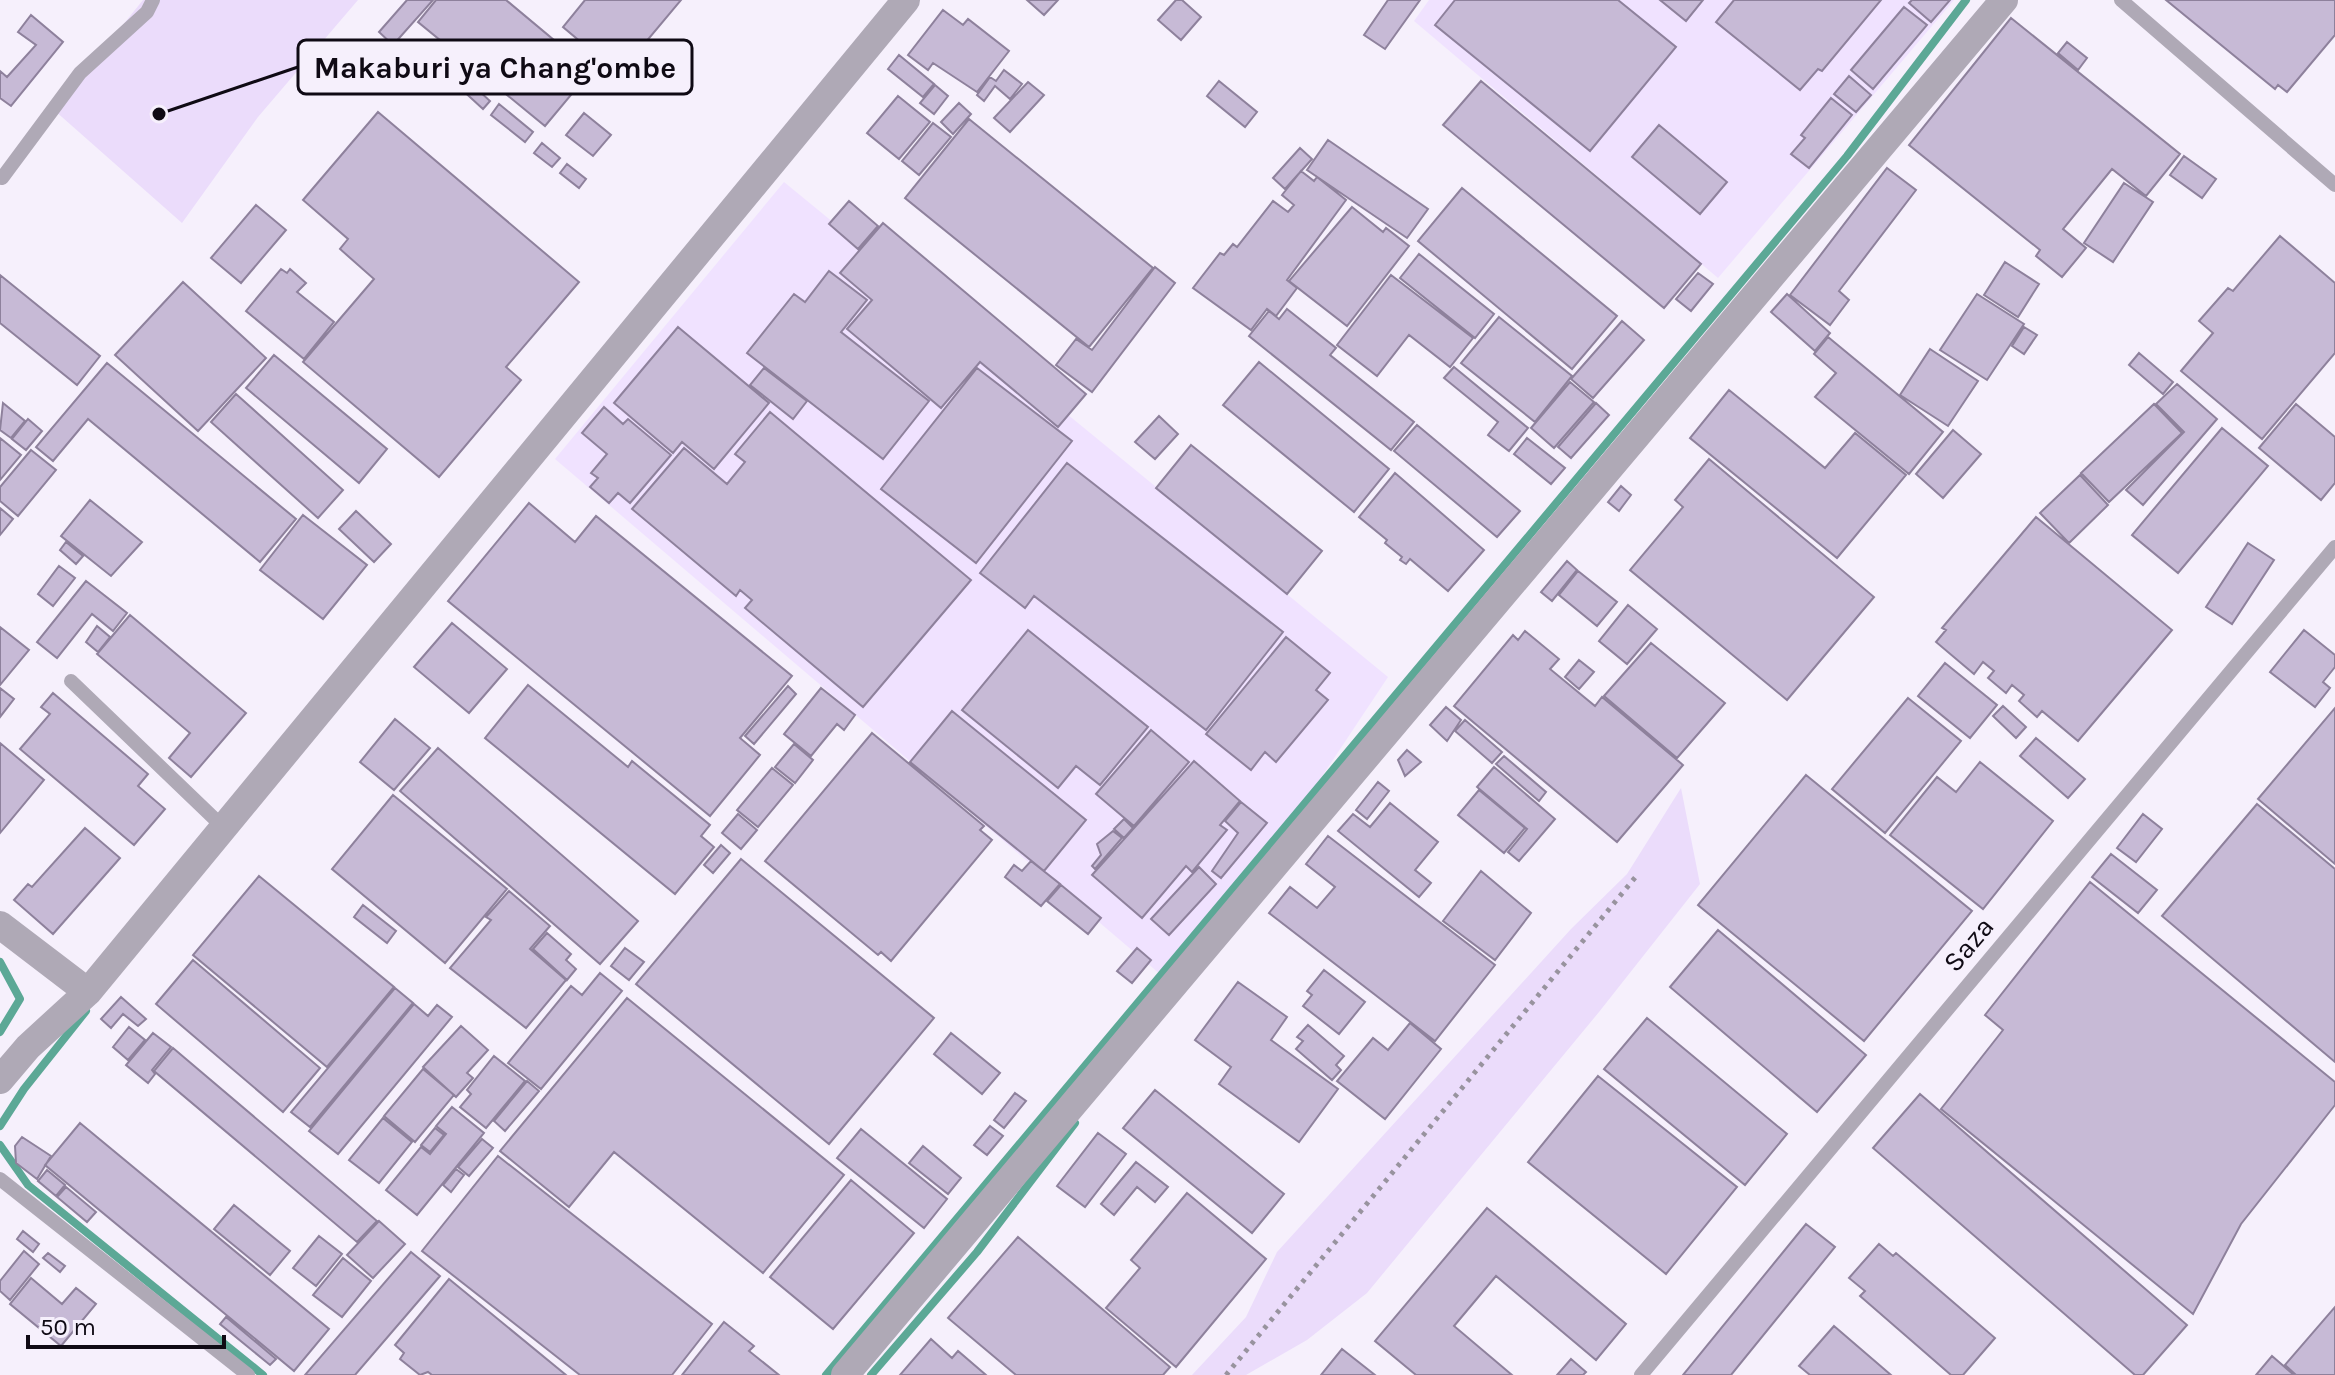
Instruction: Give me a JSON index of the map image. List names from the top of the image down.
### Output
{
  "streets": {
    "lane": ["Saza"]
  },
  "places": ["Makaburi ya Chang'ombe"],
  "scale_bar": "50 m"
}
